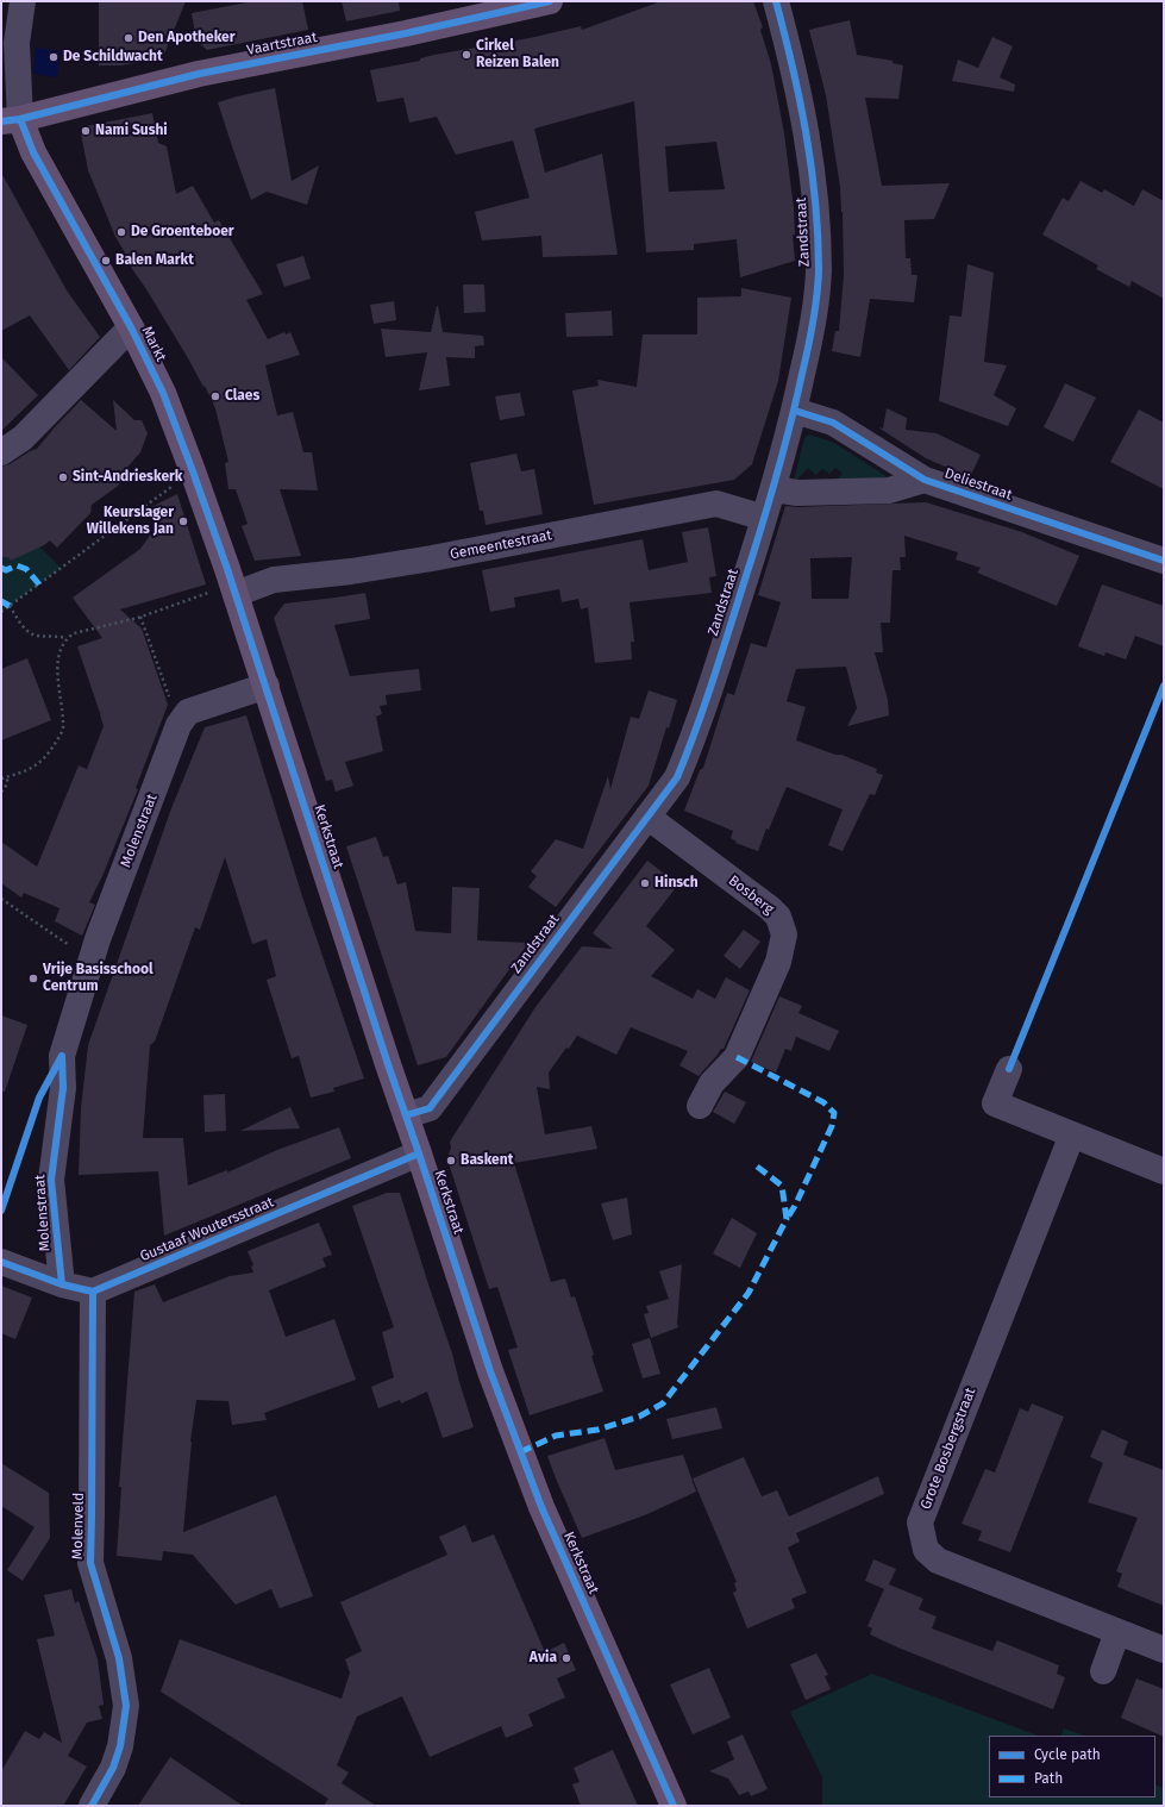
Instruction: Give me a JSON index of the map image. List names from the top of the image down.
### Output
{
  "streets": {
    "main road": ["Vaartstraat", "Markt", "Kerkstraat"],
    "street": [
      "Zandstraat",
      "Deliestraat",
      "Gemeentestraat",
      "Molenstraat",
      "Bosberg",
      "Gustaaf Woutersstraat",
      "Grote Bosbergstraat",
      "Molenveld"
    ]
  },
  "crossings": [
    ["Vaartstraat", "Markt"],
    ["Zandstraat", "Deliestraat"],
    ["Zandstraat", "Gemeentestraat"],
    ["Zandstraat", "Kerkstraat"],
    ["Zandstraat", "Bosberg"],
    ["Markt", "Gemeentestraat"],
    ["Markt", "Kerkstraat"],
    ["Gemeentestraat", "Kerkstraat"],
    ["Molenstraat", "Kerkstraat"],
    ["Kerkstraat", "Gustaaf Woutersstraat"],
    ["Gustaaf Woutersstraat", "Molenveld"]
  ],
  "places": [
    "Den Apotheker",
    "Cirkel Reizen Balen",
    "De Schildwacht",
    "Nami Sushi",
    "De Groenteboer",
    "Balen Markt",
    "Claes",
    "Sint-Andrieskerk",
    "Keurslager Willekens Jan",
    "Hinsch",
    "Vrije Basisschool Centrum",
    "Baskent",
    "Avia"
  ],
  "legend": ["Cycle path", "Path"]
}
